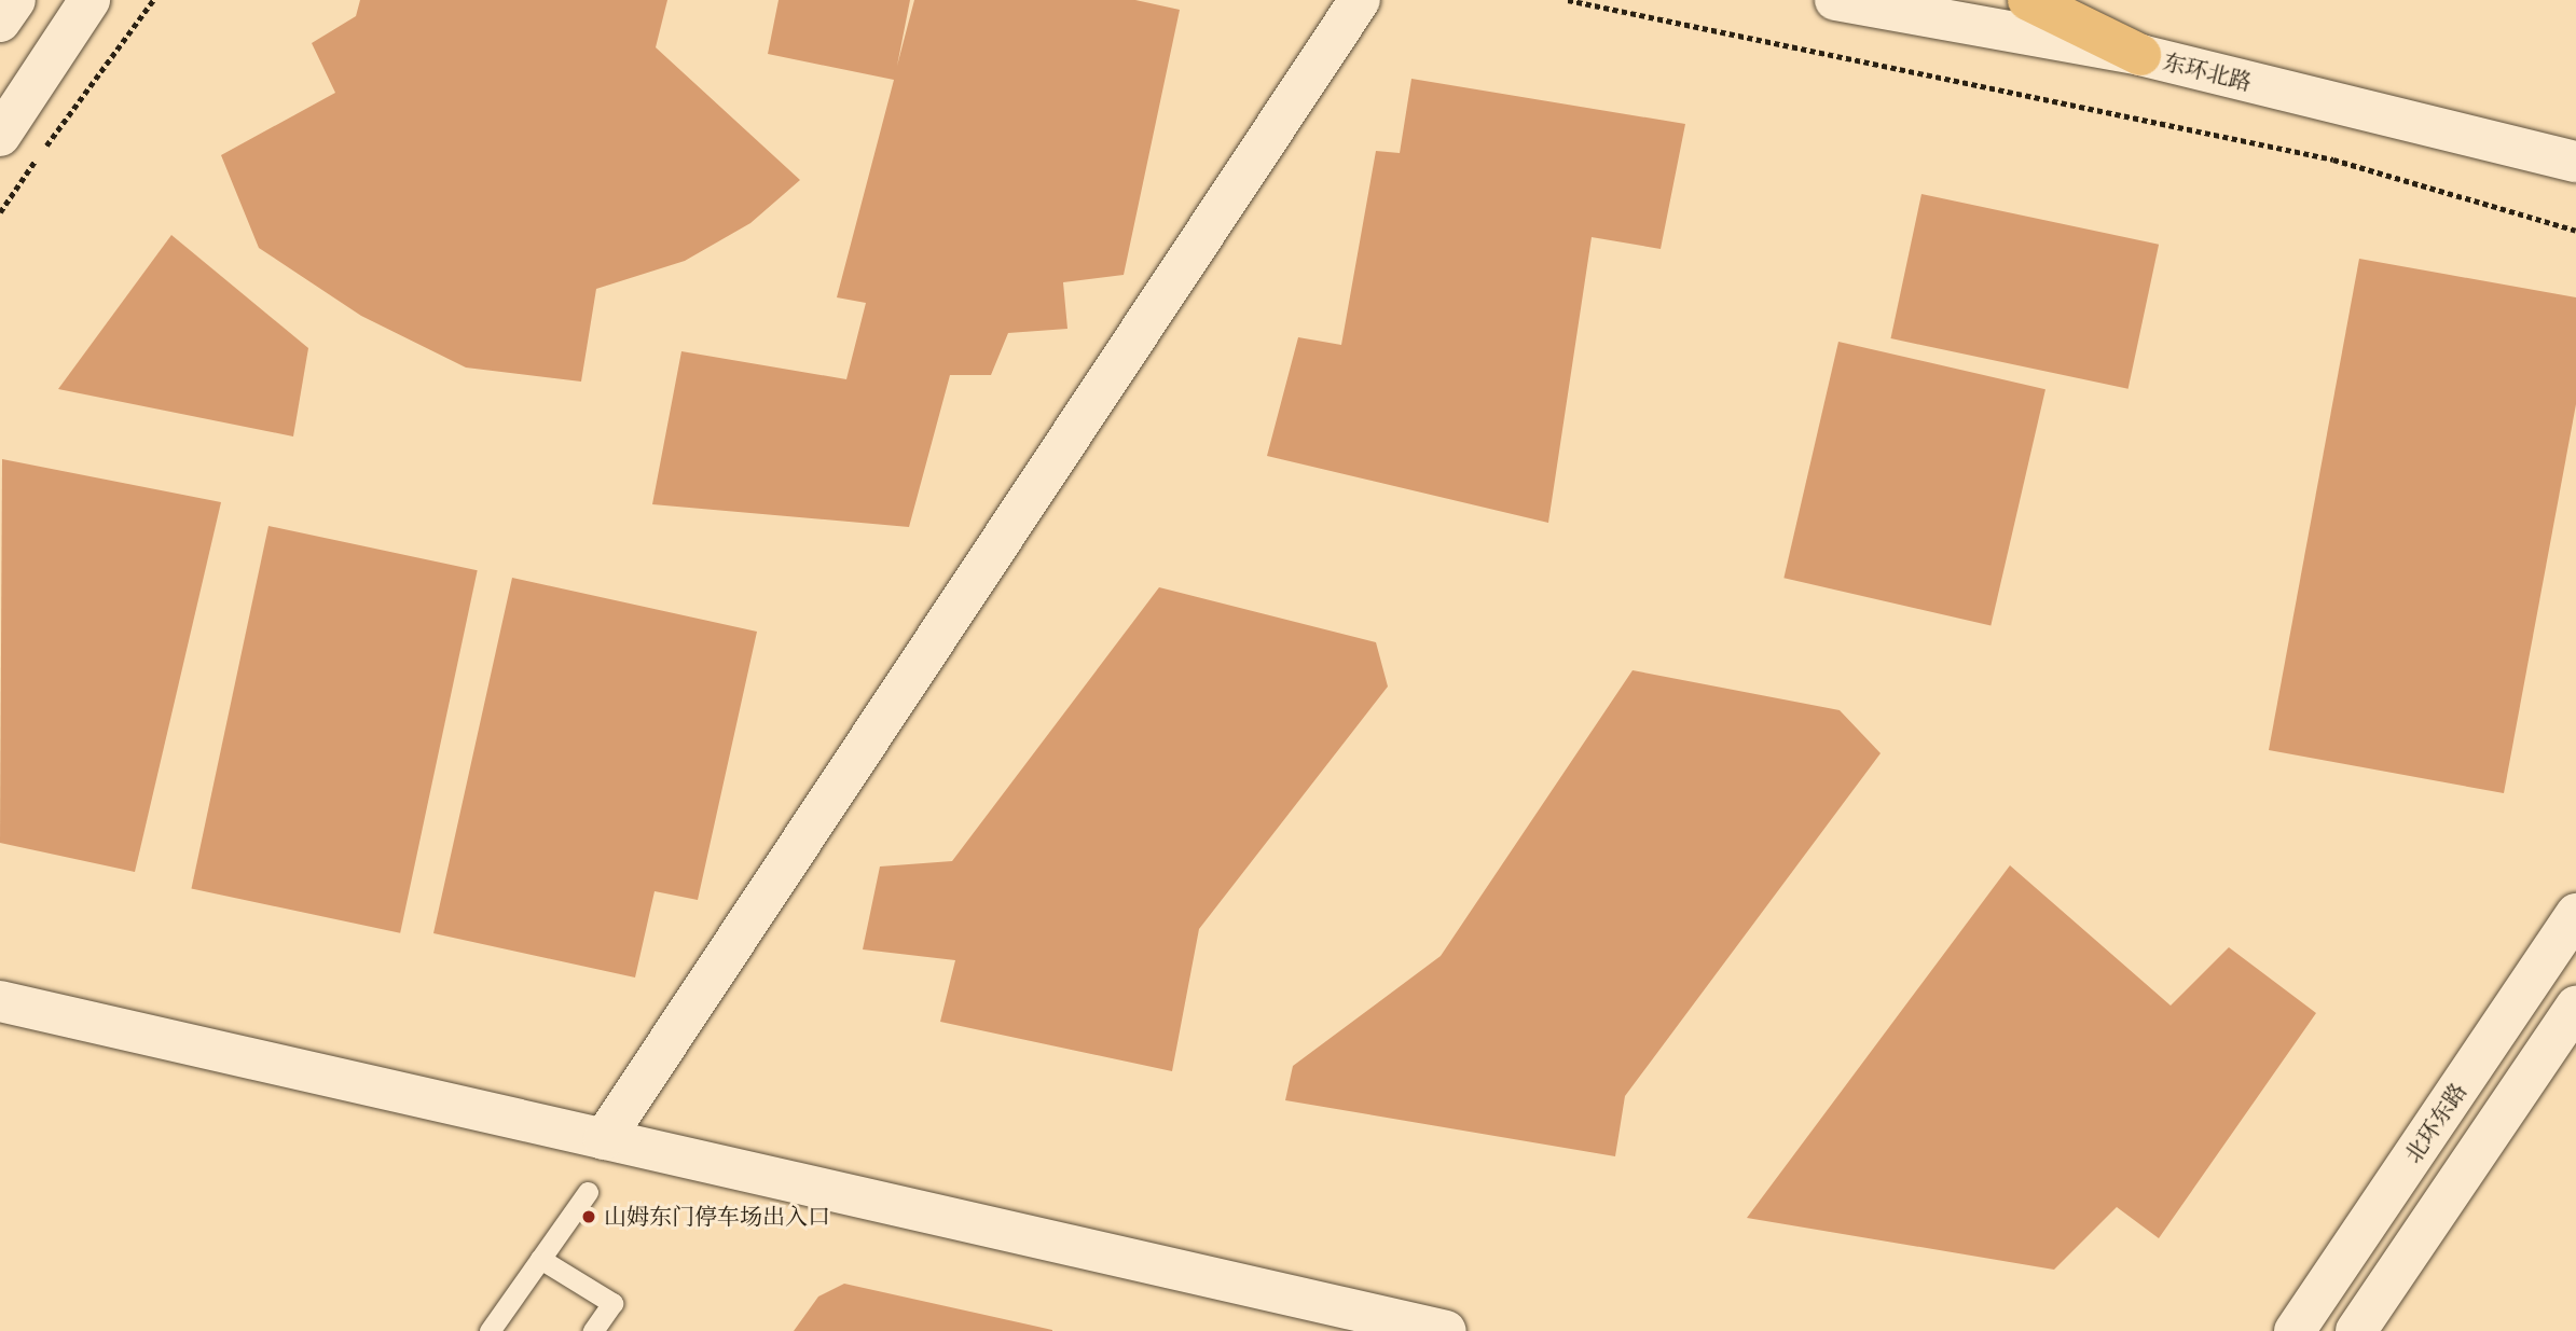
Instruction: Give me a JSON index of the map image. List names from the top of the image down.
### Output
{
  "streets": {
    "street": ["东环北路", "北环东路"]
  },
  "places": ["山姆东门停车场出入口"]
}
